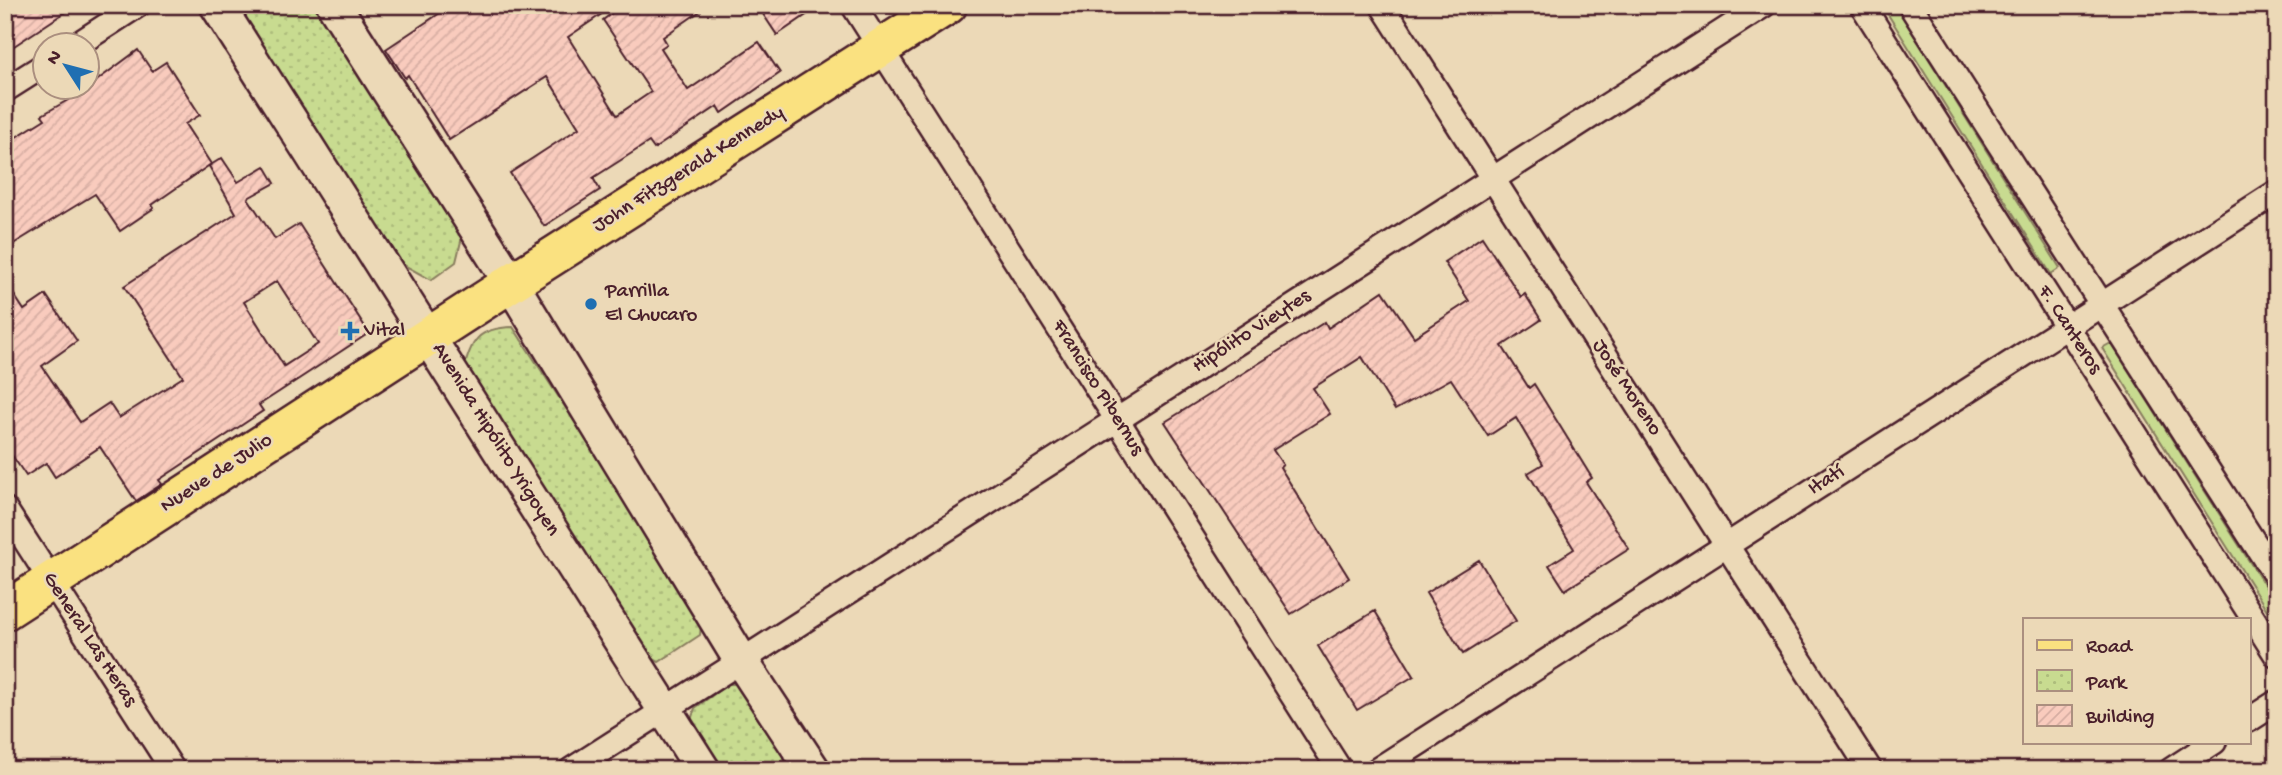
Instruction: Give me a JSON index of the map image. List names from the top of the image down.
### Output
{
  "streets": {
    "main road": ["John Fitzgerald Kennedy", "Avenida Hipólito Yrigoyen", "Nueve de Julio"],
    "street": [
      "F. Canteros",
      "Hipólito Vieytes",
      "Francisco Pibernus",
      "José Moreno",
      "Itatí",
      "General Las Heras"
    ]
  },
  "crossings": [
    ["John Fitzgerald Kennedy", "Francisco Pibernus"],
    ["John Fitzgerald Kennedy", "Avenida Hipólito Yrigoyen"],
    ["John Fitzgerald Kennedy", "Nueve de Julio"],
    ["F. Canteros", "Itatí"],
    ["Hipólito Vieytes", "Francisco Pibernus"],
    ["Hipólito Vieytes", "José Moreno"],
    ["Hipólito Vieytes", "Avenida Hipólito Yrigoyen"],
    ["José Moreno", "Itatí"],
    ["Avenida Hipólito Yrigoyen", "Nueve de Julio"],
    ["Nueve de Julio", "General Las Heras"]
  ],
  "places": {
    "other": ["Parrilla El Chucaro"],
    "health": ["Vital"]
  },
  "legend": ["Road", "Park", "Building"],
  "north": "top left"
}
